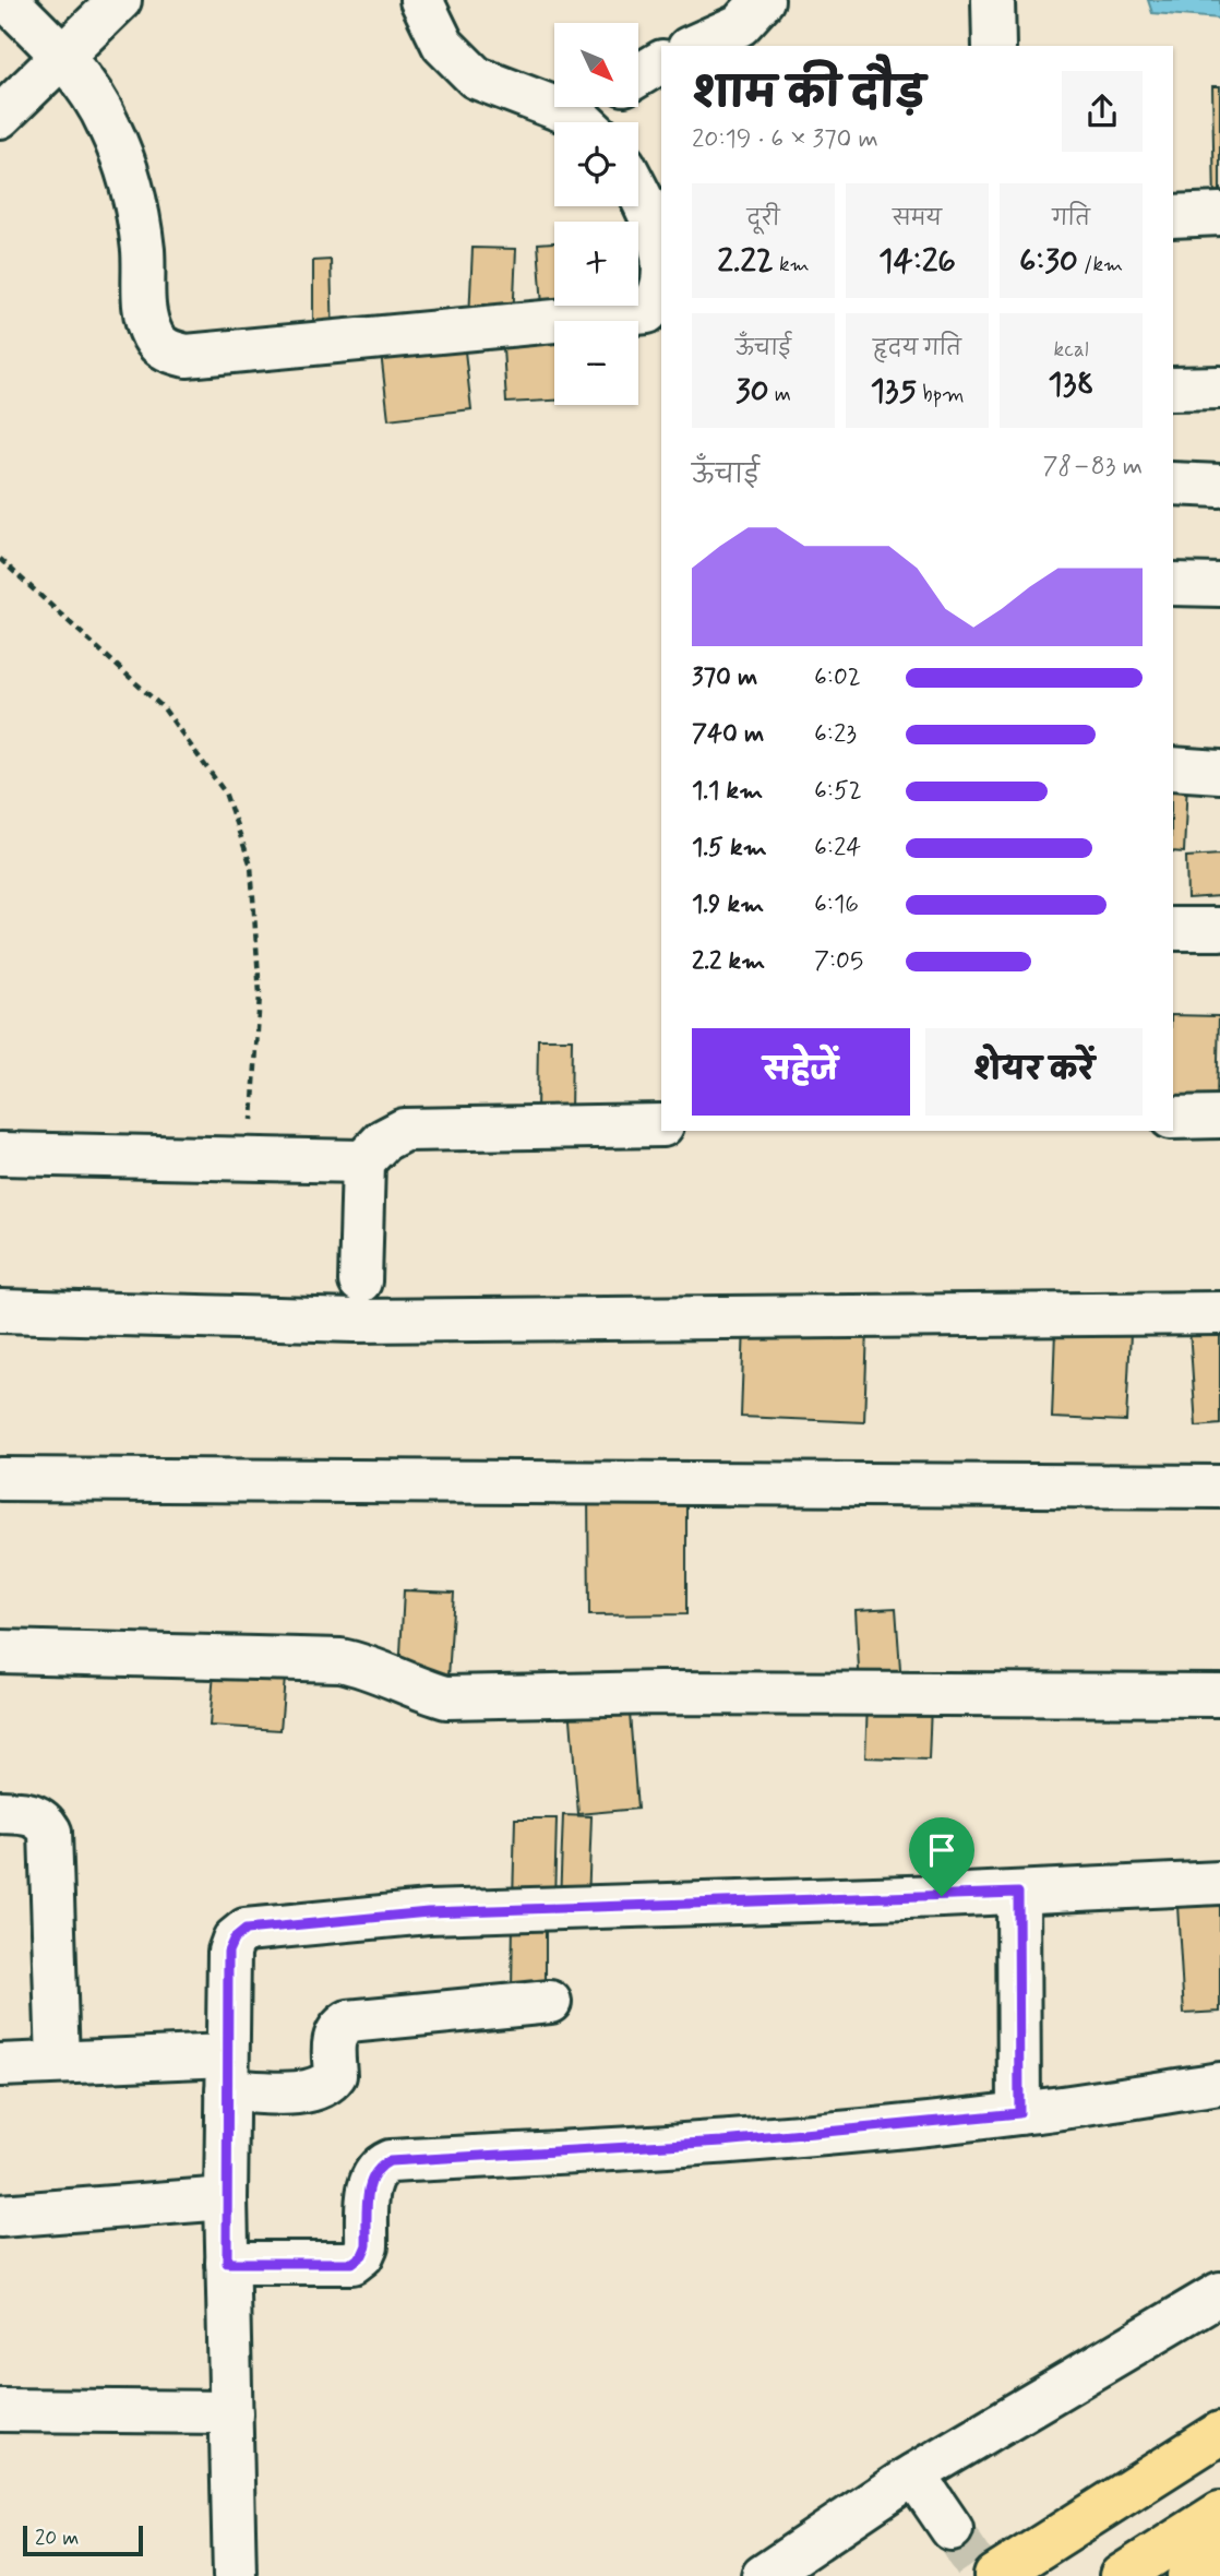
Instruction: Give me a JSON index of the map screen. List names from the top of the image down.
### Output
{
  "scale_bar": "20 m",
  "north": "bottom right",
  "page": {
    "map_buttons": ["+", "−"],
    "heading": ["शाम की दौड़", "20:19 · 6 × 370 m"],
    "stats": [
      ["दूरी", "2.22 km"],
      ["समय", "14:26"],
      ["गति", "6:30 /km"],
      ["ऊँचाई", "30 m"],
      ["हृदय गति", "135 bpm"],
      ["kcal", "138"]
    ],
    "chart": ["ऊँचाई", "78–83 m"],
    "list": [
      {
        "name": "370 m",
        "note": "6:02"
      },
      {
        "name": "740 m",
        "note": "6:23"
      },
      {
        "name": "1.1 km",
        "note": "6:52"
      },
      {
        "name": "1.5 km",
        "note": "6:24"
      },
      {
        "name": "1.9 km",
        "note": "6:16"
      },
      {
        "name": "2.2 km",
        "note": "7:05"
      }
    ],
    "buttons": ["सहेजें", "शेयर करें"],
    "scale": "20 m"
  }
}
